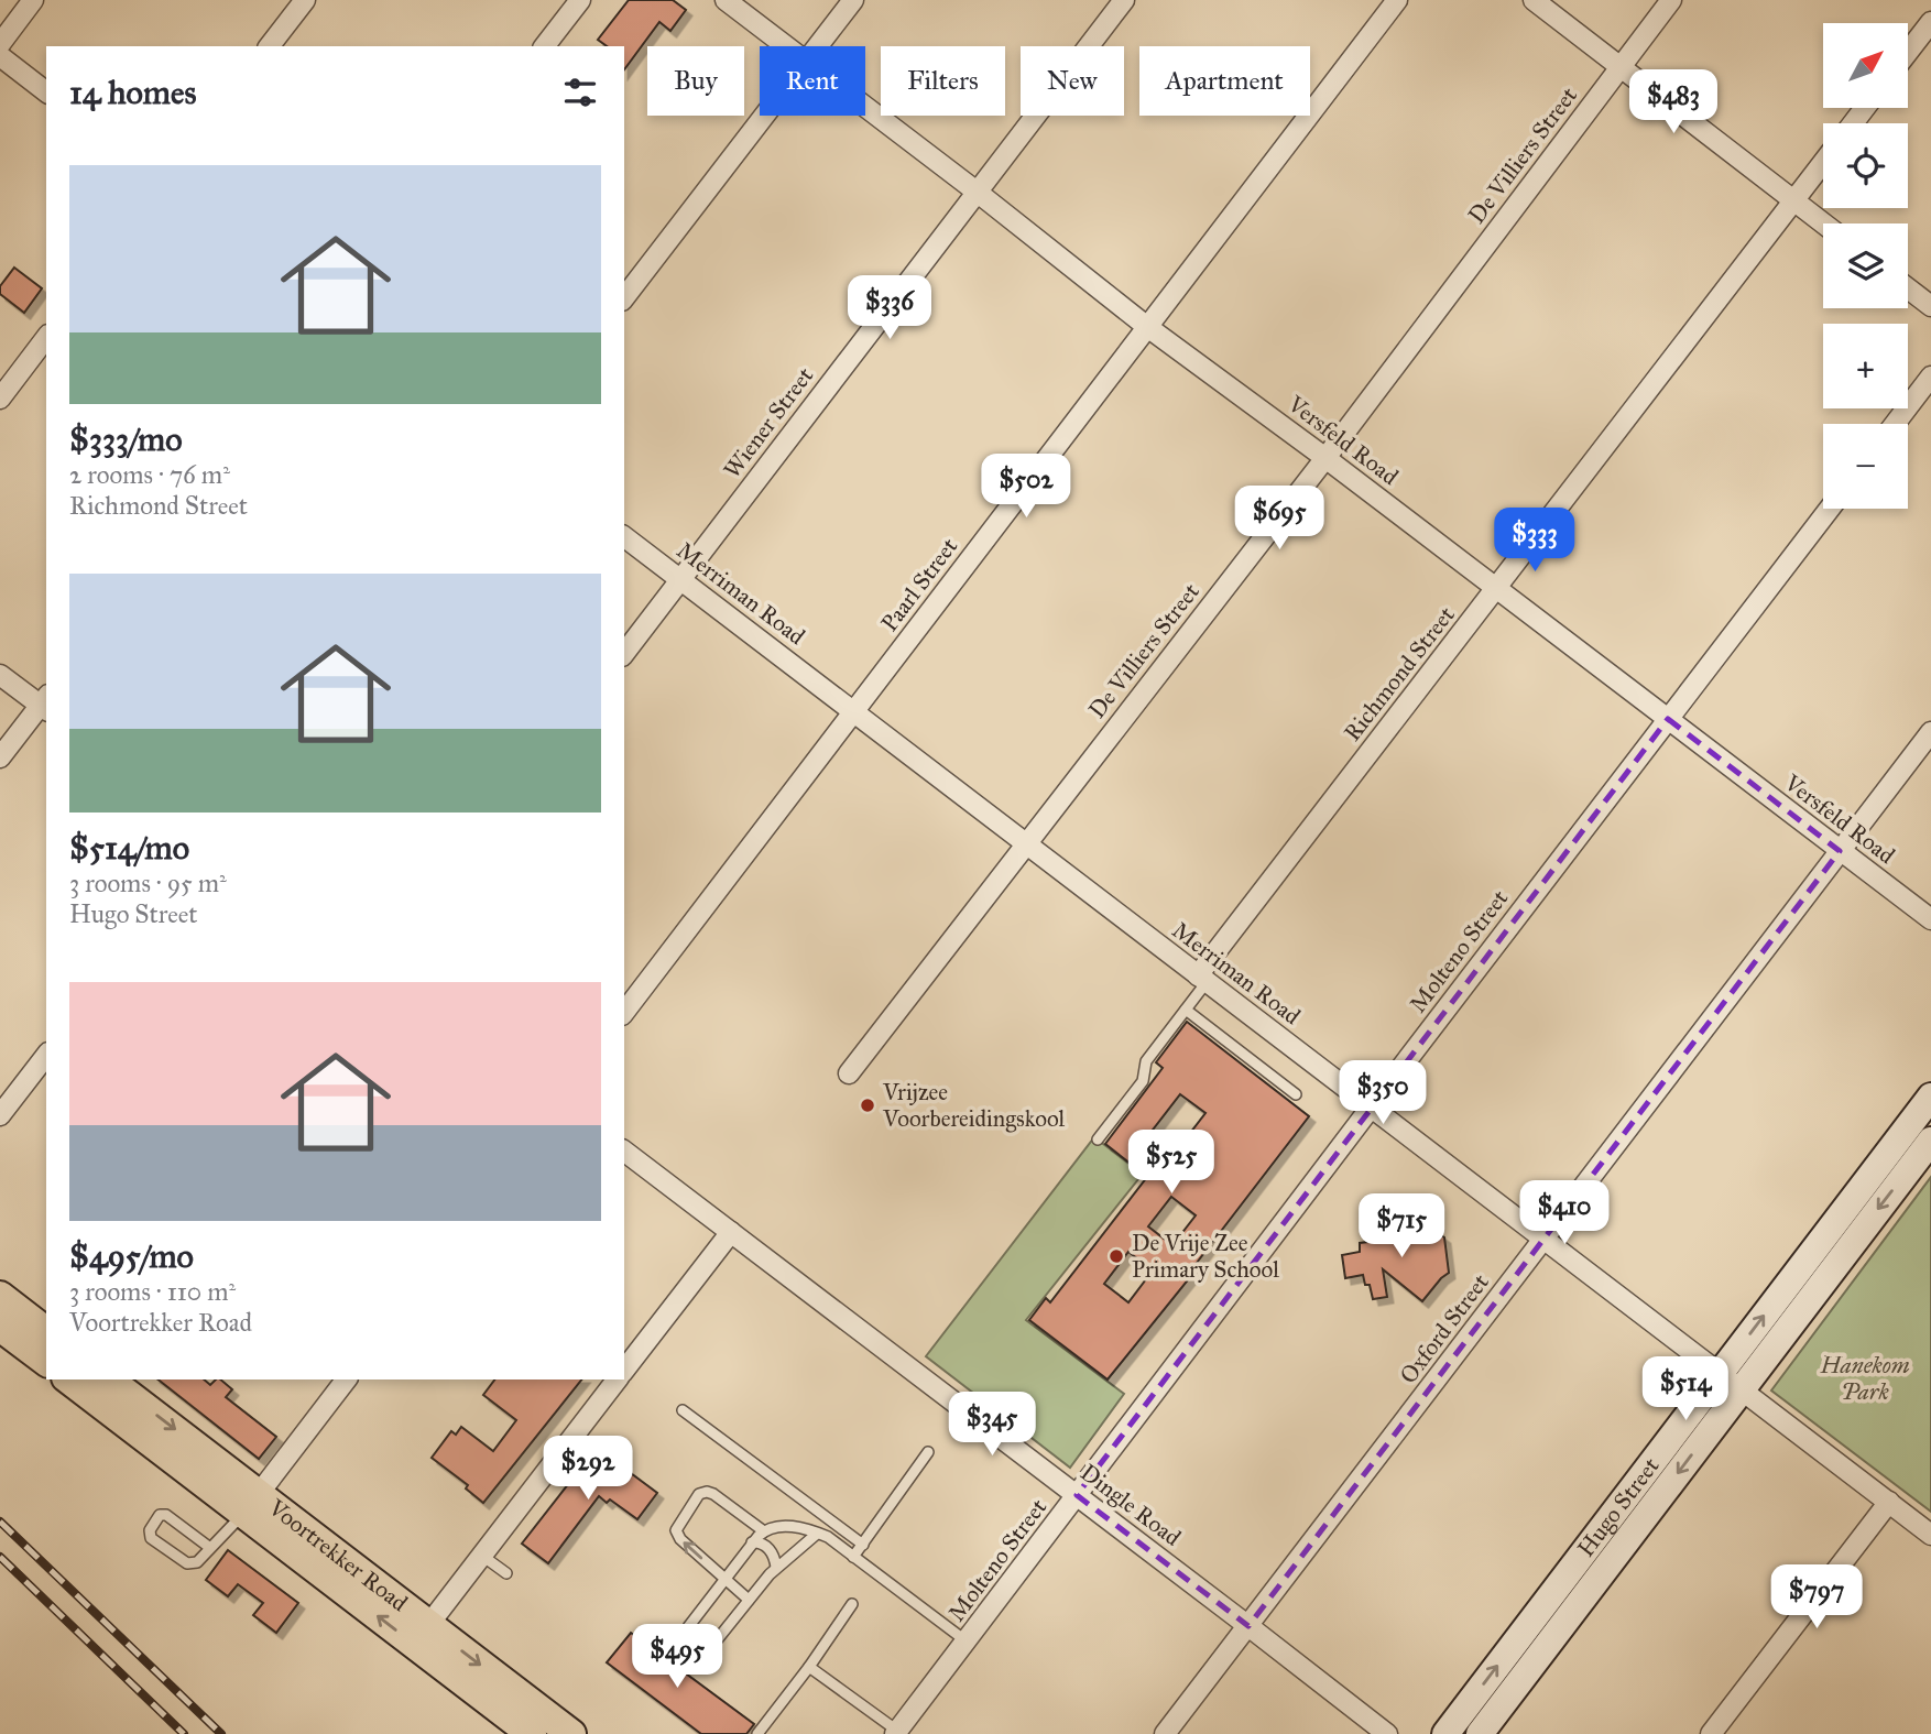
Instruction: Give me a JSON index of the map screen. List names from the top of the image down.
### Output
{
  "streets": {
    "main road": ["Voortrekker Road"],
    "street": [
      "De Villiers Street",
      "Wiener Street",
      "Versfeld Road",
      "Paarl Street",
      "Merriman Road",
      "Richmond Street",
      "Molteno Street",
      "Oxford Street",
      "Dingle Road",
      "Hugo Street"
    ]
  },
  "crossings": [
    ["De Villiers Street", "Versfeld Road"],
    ["De Villiers Street", "Merriman Road"],
    ["Wiener Street", "Versfeld Road"],
    ["Wiener Street", "Merriman Road"],
    ["Versfeld Road", "Paarl Street"],
    ["Versfeld Road", "Richmond Street"],
    ["Versfeld Road", "Molteno Street"],
    ["Versfeld Road", "Oxford Street"],
    ["Paarl Street", "Merriman Road"],
    ["Merriman Road", "Richmond Street"],
    ["Merriman Road", "Molteno Street"],
    ["Merriman Road", "Oxford Street"],
    ["Merriman Road", "Hugo Street"],
    ["Molteno Street", "Dingle Road"],
    ["Oxford Street", "Dingle Road"]
  ],
  "parks": ["Hanekom Park"],
  "places": ["Vrijzee Voorbereidingskool", "De Vrije Zee Primary School"],
  "north": "top right",
  "page": {
    "map_buttons": ["+", "−"],
    "chip": [
      "Buy",
      "Rent",
      "Filters",
      "New",
      "Apartment"
    ],
    "heading": "14 homes",
    "price": [
      "$483",
      "$336",
      "$502",
      "$695",
      "$333",
      "$350",
      "$525",
      "$410",
      "$715",
      "$514",
      "$345",
      "$292",
      "$797",
      "$495"
    ],
    "list": [
      {
        "name": "$333/mo",
        "note": "2 rooms · 76 m² · Richmond Street"
      },
      {
        "name": "$514/mo",
        "note": "3 rooms · 95 m² · Hugo Street"
      },
      {
        "name": "$495/mo",
        "note": "3 rooms · 110 m² · Voortrekker Road"
      }
    ]
  }
}
